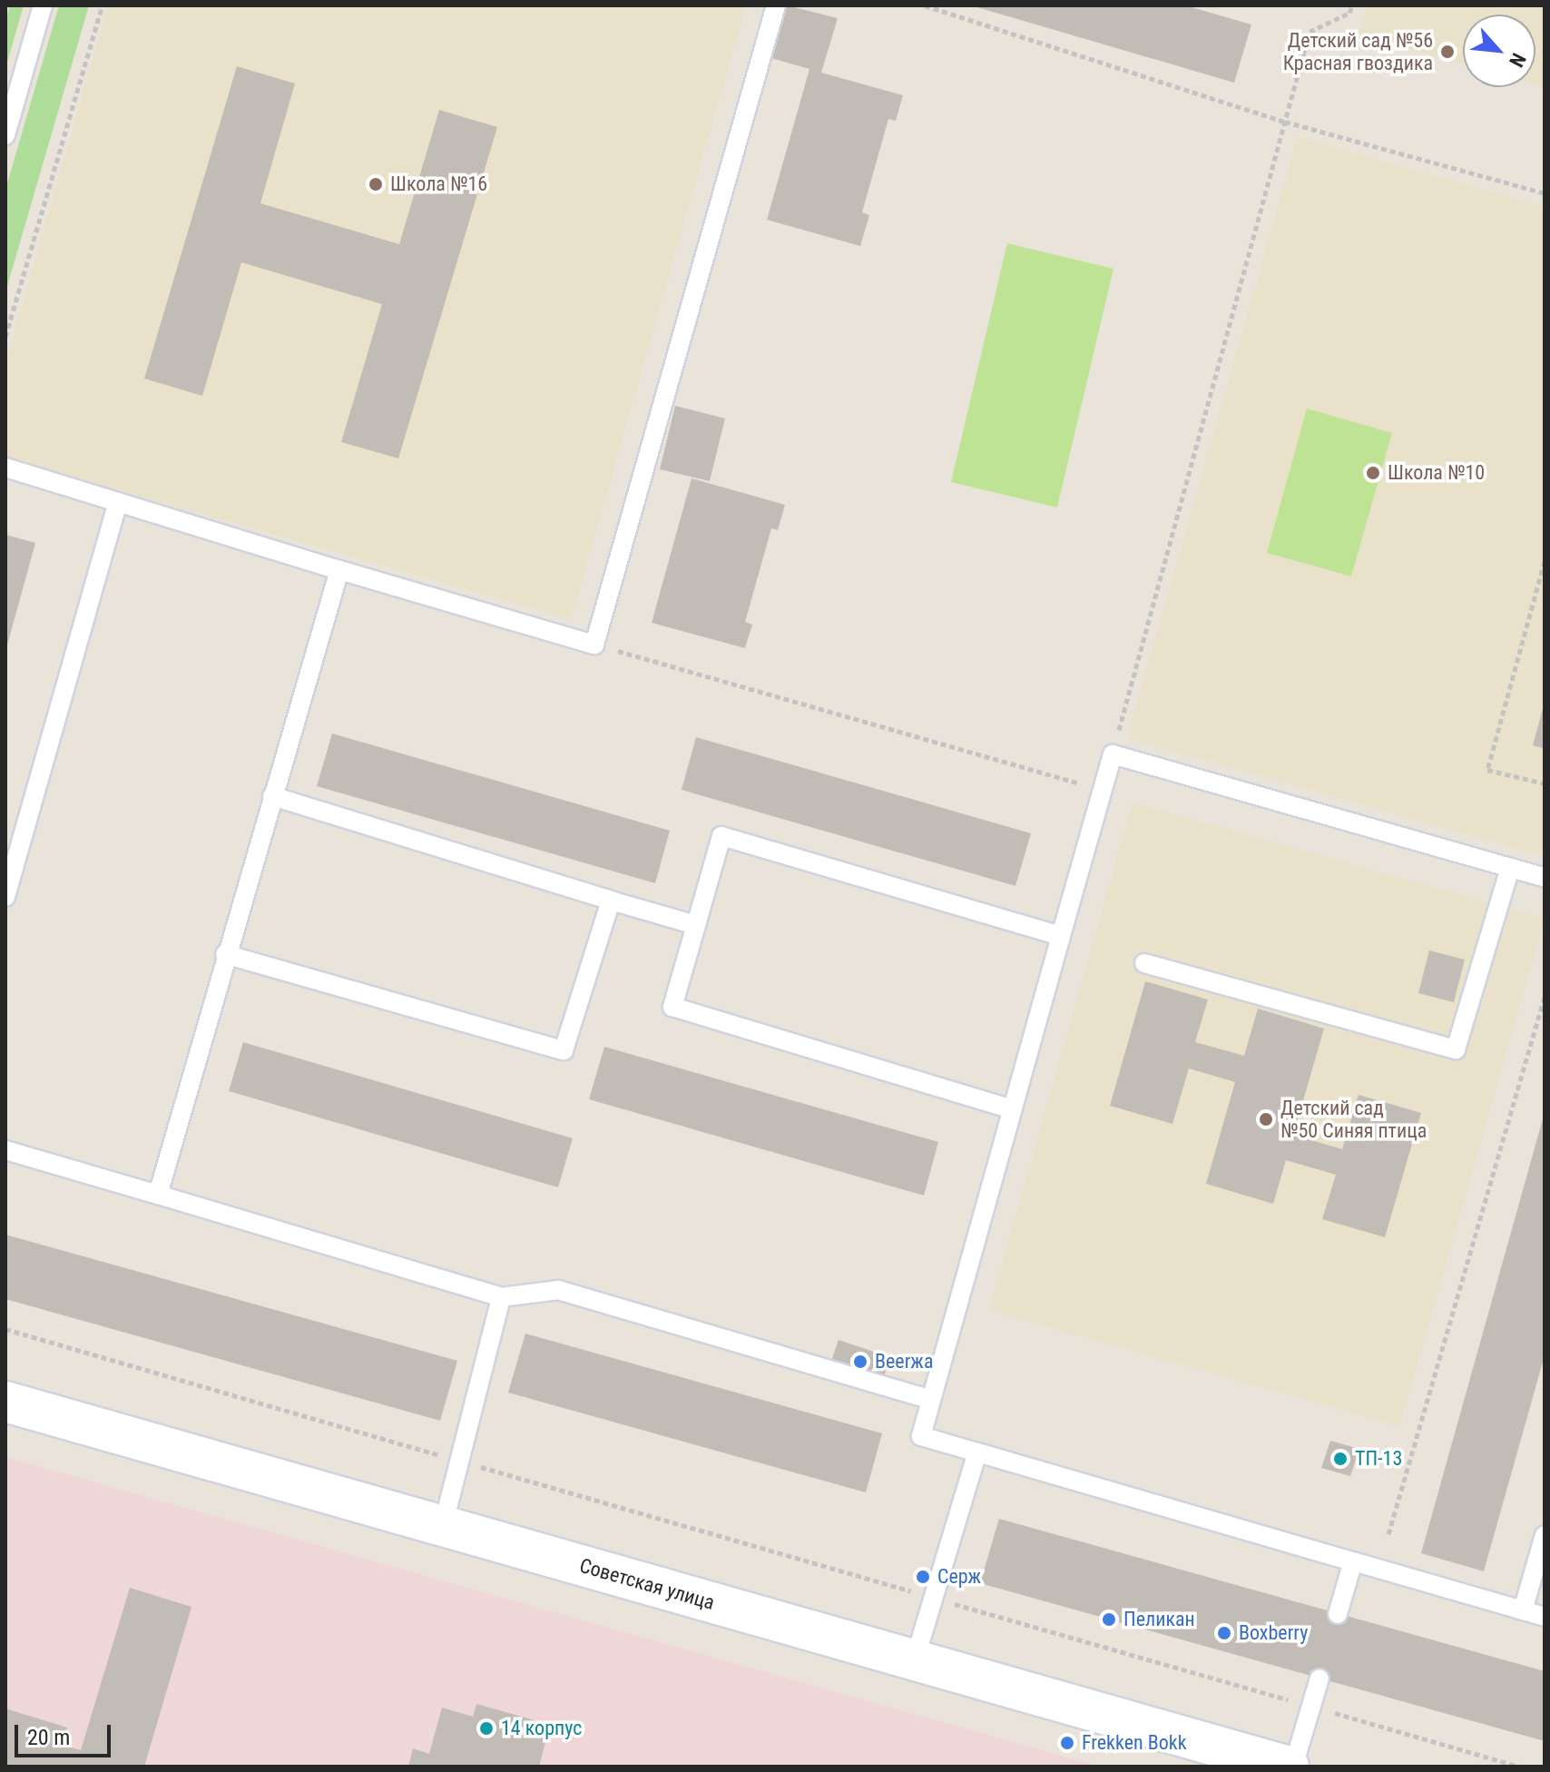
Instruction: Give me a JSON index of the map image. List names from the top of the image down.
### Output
{
  "streets": {
    "main road": ["Советская улица"]
  },
  "places": [
    "Детский сад №56 Красная гвоздика",
    "Школа №16",
    "Школа №10",
    "Детский сад №50 Синяя птица",
    "Beerжа",
    "ТП-13",
    "Серж",
    "Пеликан",
    "Boxberry",
    "14 корпус",
    "Frekken Bokk"
  ],
  "scale_bar": "20 m",
  "north": "bottom right"
}
